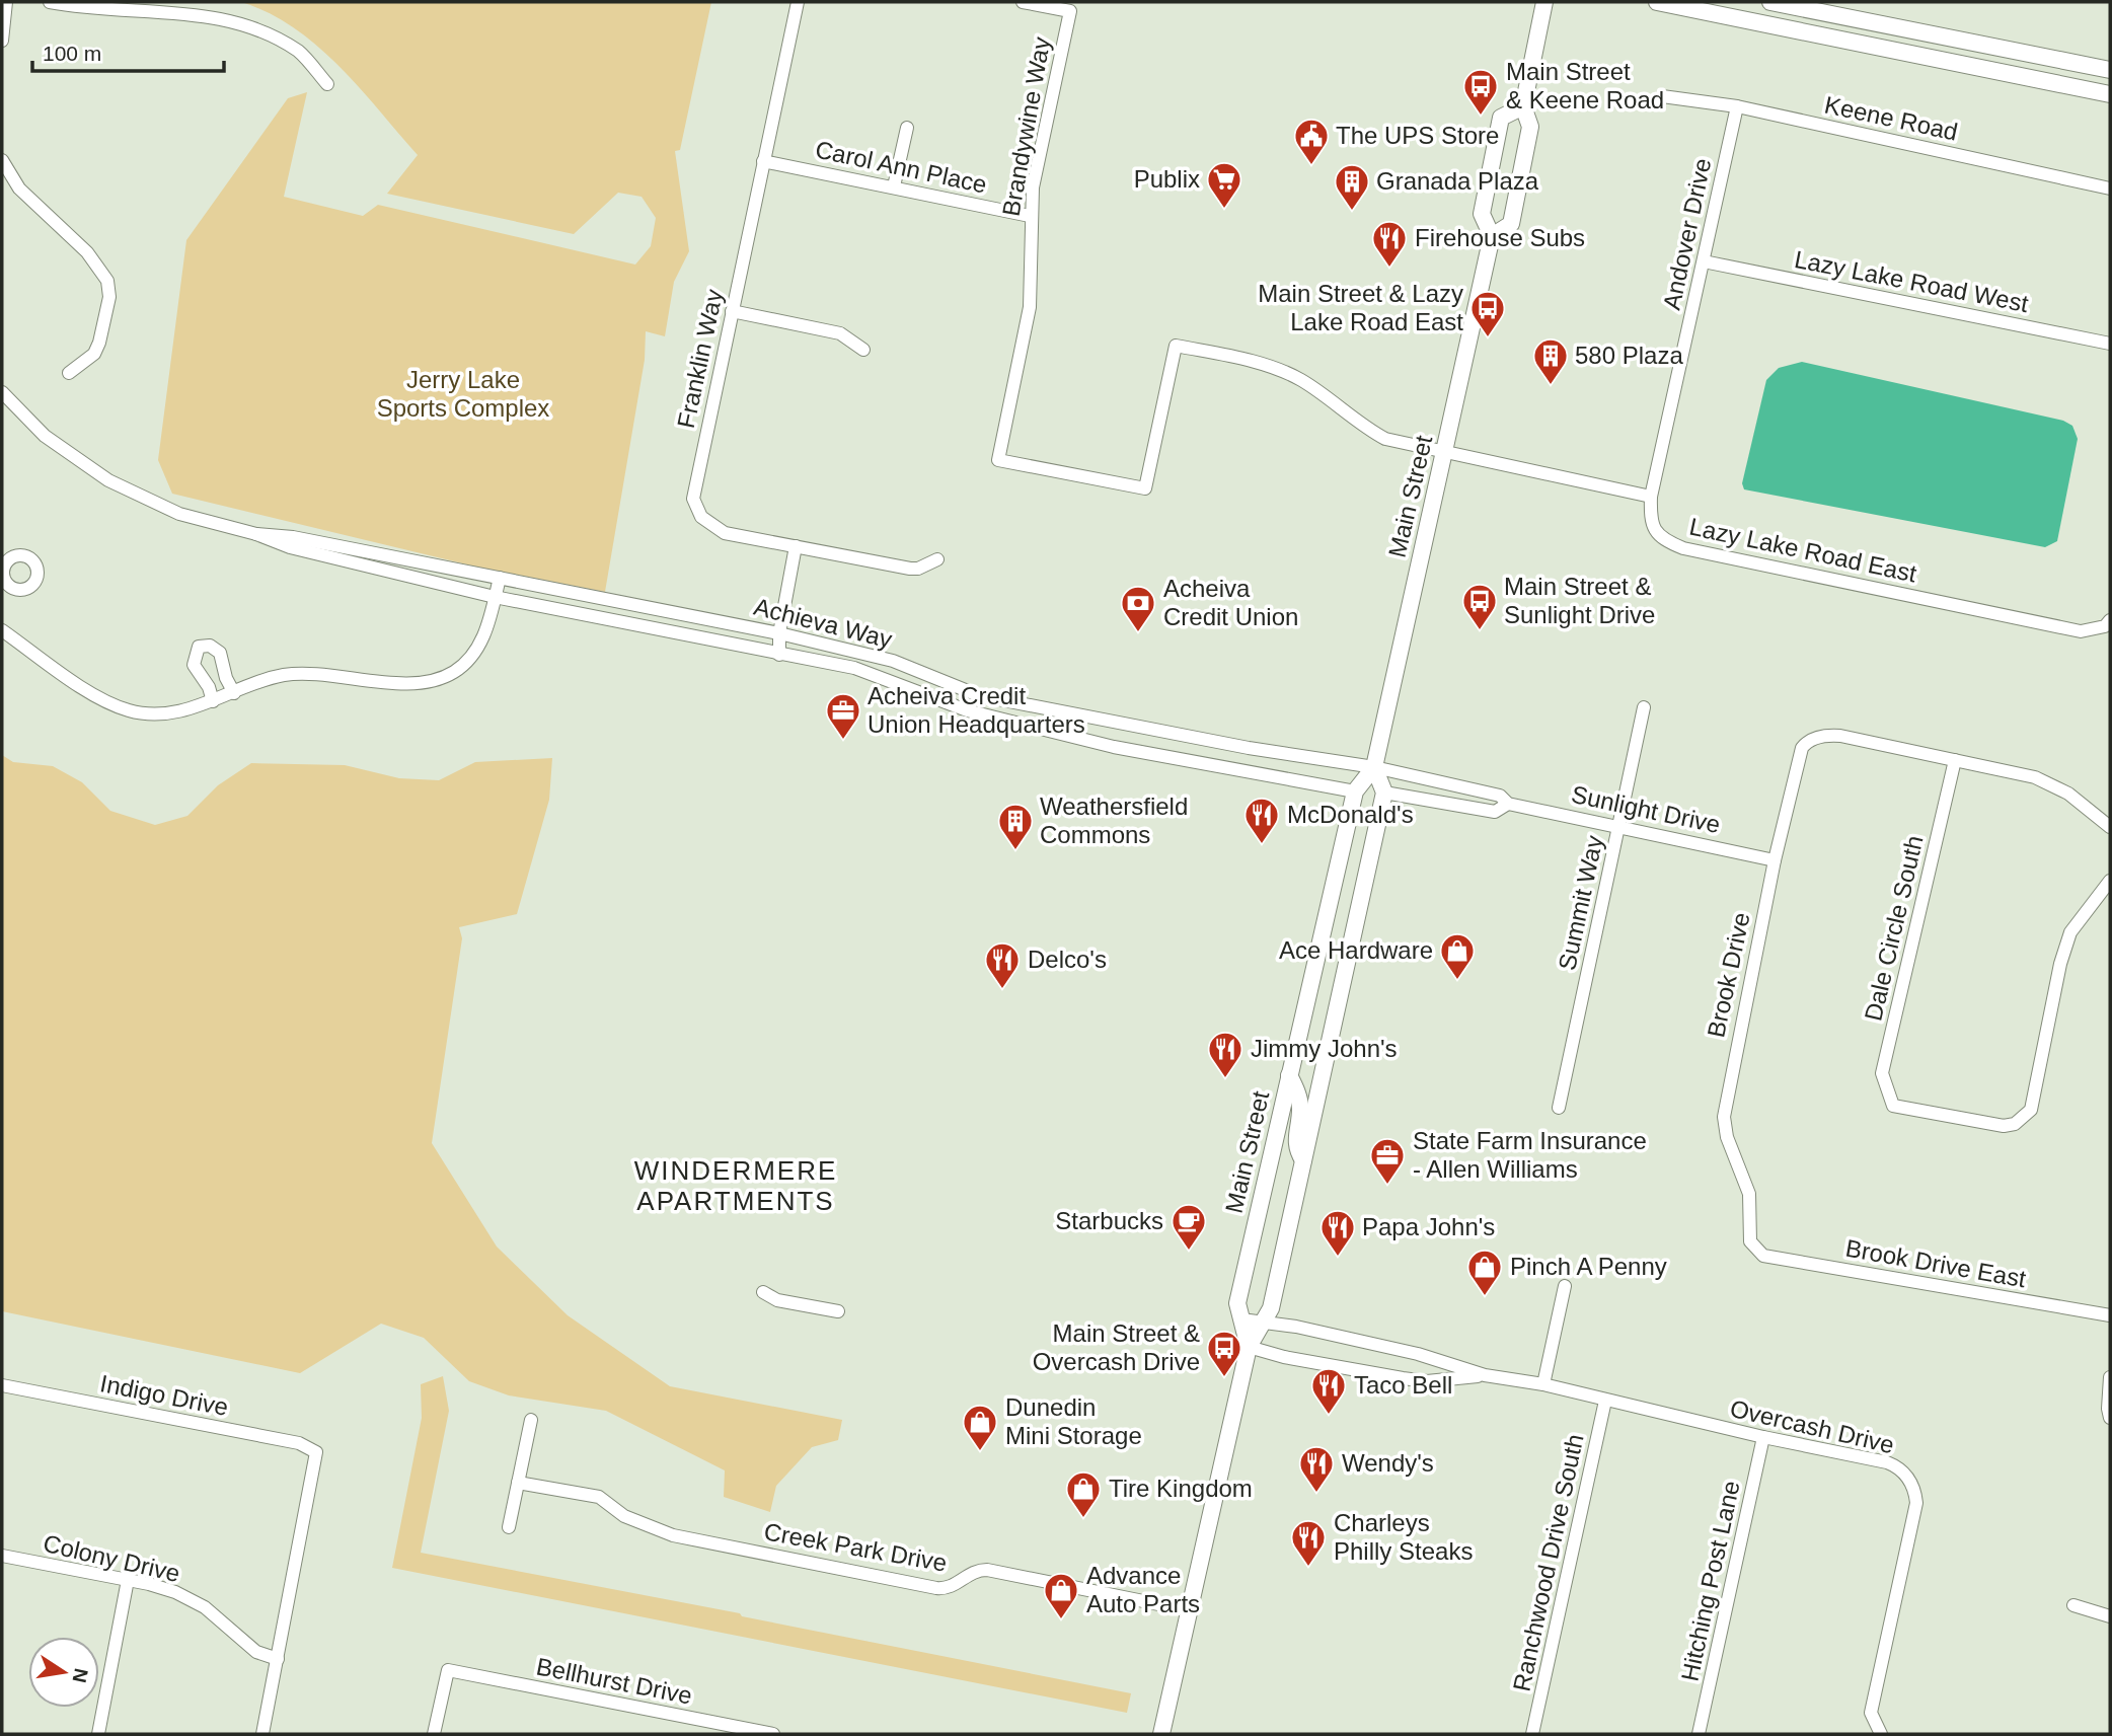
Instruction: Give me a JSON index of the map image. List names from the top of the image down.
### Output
{
  "streets": {
    "main road": ["Main Street"],
    "street": [
      "Keene Road",
      "Brandywine Way",
      "Carol Ann Place",
      "Andover Drive",
      "Lazy Lake Road West",
      "Franklin Way",
      "Lazy Lake Road East",
      "Achieva Way",
      "Sunlight Drive",
      "Summit Way",
      "Dale Circle South",
      "Brook Drive",
      "Brook Drive East",
      "Indigo Drive",
      "Overcash Drive",
      "Creek Park Drive",
      "Colony Drive",
      "Ranchwood Drive South",
      "Hitching Post Lane",
      "Bellhurst Drive"
    ]
  },
  "crossings": [
    ["Keene Road", "Andover Drive"],
    ["Brandywine Way", "Carol Ann Place"],
    ["Brandywine Way", "Main Street"],
    ["Carol Ann Place", "Franklin Way"],
    ["Andover Drive", "Lazy Lake Road West"],
    ["Andover Drive", "Lazy Lake Road East"],
    ["Main Street", "Achieva Way"],
    ["Main Street", "Sunlight Drive"],
    ["Main Street", "Overcash Drive"],
    ["Main Street", "Creek Park Drive"],
    ["Achieva Way", "Sunlight Drive"],
    ["Sunlight Drive", "Summit Way"],
    ["Sunlight Drive", "Brook Drive"],
    ["Dale Circle South", "Brook Drive"],
    ["Brook Drive", "Brook Drive East"],
    ["Indigo Drive", "Colony Drive"],
    ["Overcash Drive", "Ranchwood Drive South"],
    ["Overcash Drive", "Hitching Post Lane"]
  ],
  "districts": ["WINDERMERE APARTMENTS"],
  "parks": ["Jerry Lake Sports Complex"],
  "places": {
    "bus stop": [
      "Main Street & Keene Road",
      "Main Street & Lazy Lake Road East",
      "Main Street & Sunlight Drive",
      "Main Street & Overcash Drive"
    ],
    "public building": ["The UPS Store"],
    "supermarket": ["Publix"],
    "building": ["Granada Plaza", "580 Plaza", "Weathersfield Commons"],
    "restaurant": [
      "Firehouse Subs",
      "McDonald's",
      "Delco's",
      "Jimmy John's",
      "Papa John's",
      "Taco Bell",
      "Wendy's",
      "Charleys Philly Steaks"
    ],
    "bank": ["Acheiva Credit Union"],
    "office": ["Acheiva Credit Union Headquarters", "State Farm Insurance - Allen Williams"],
    "shop": [
      "Ace Hardware",
      "Pinch A Penny",
      "Dunedin Mini Storage",
      "Tire Kingdom",
      "Advance Auto Parts"
    ],
    "cafe": ["Starbucks"]
  },
  "scale_bar": "100 m",
  "north": "right"
}
